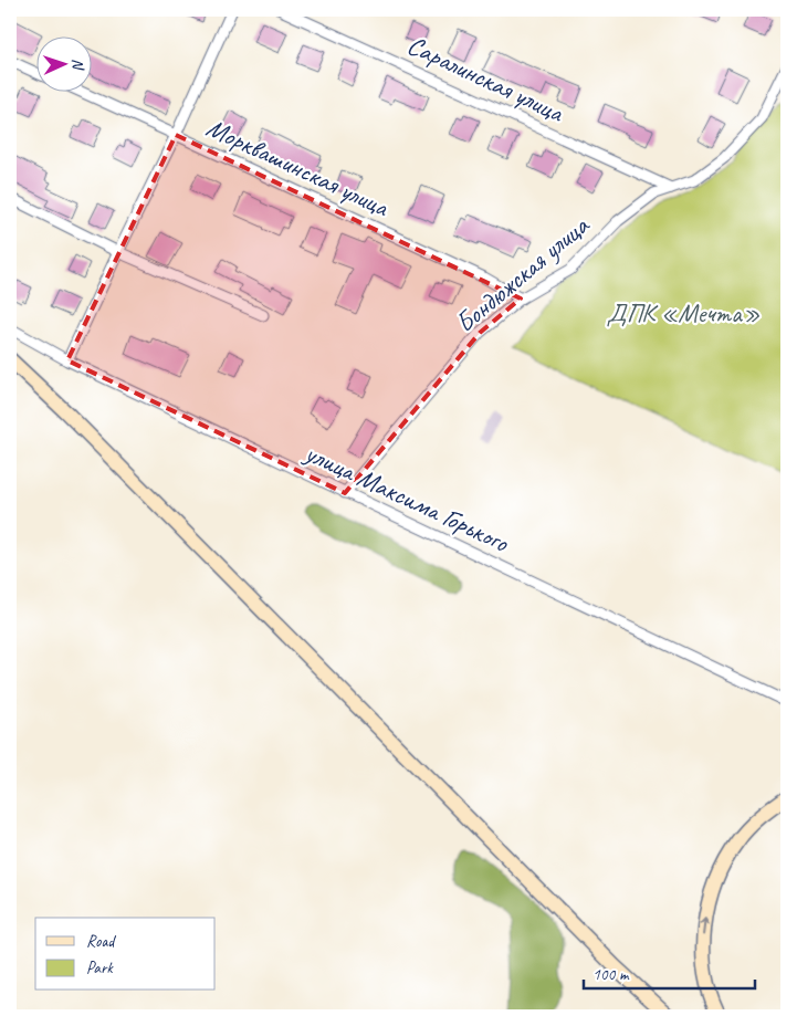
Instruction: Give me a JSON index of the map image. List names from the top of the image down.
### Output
{
  "streets": {
    "street": [
      "Саралинская улица",
      "Морквашинская улица",
      "Бондюжская улица",
      "улица Максима Горького"
    ]
  },
  "crossings": [
    ["Саралинская улица", "Бондюжская улица"],
    ["Морквашинская улица", "Бондюжская улица"],
    ["Бондюжская улица", "улица Максима Горького"]
  ],
  "parks": ["ДПК «Мечта»"],
  "legend": ["Road", "Park"],
  "scale_bar": "100 m",
  "north": "right"
}
